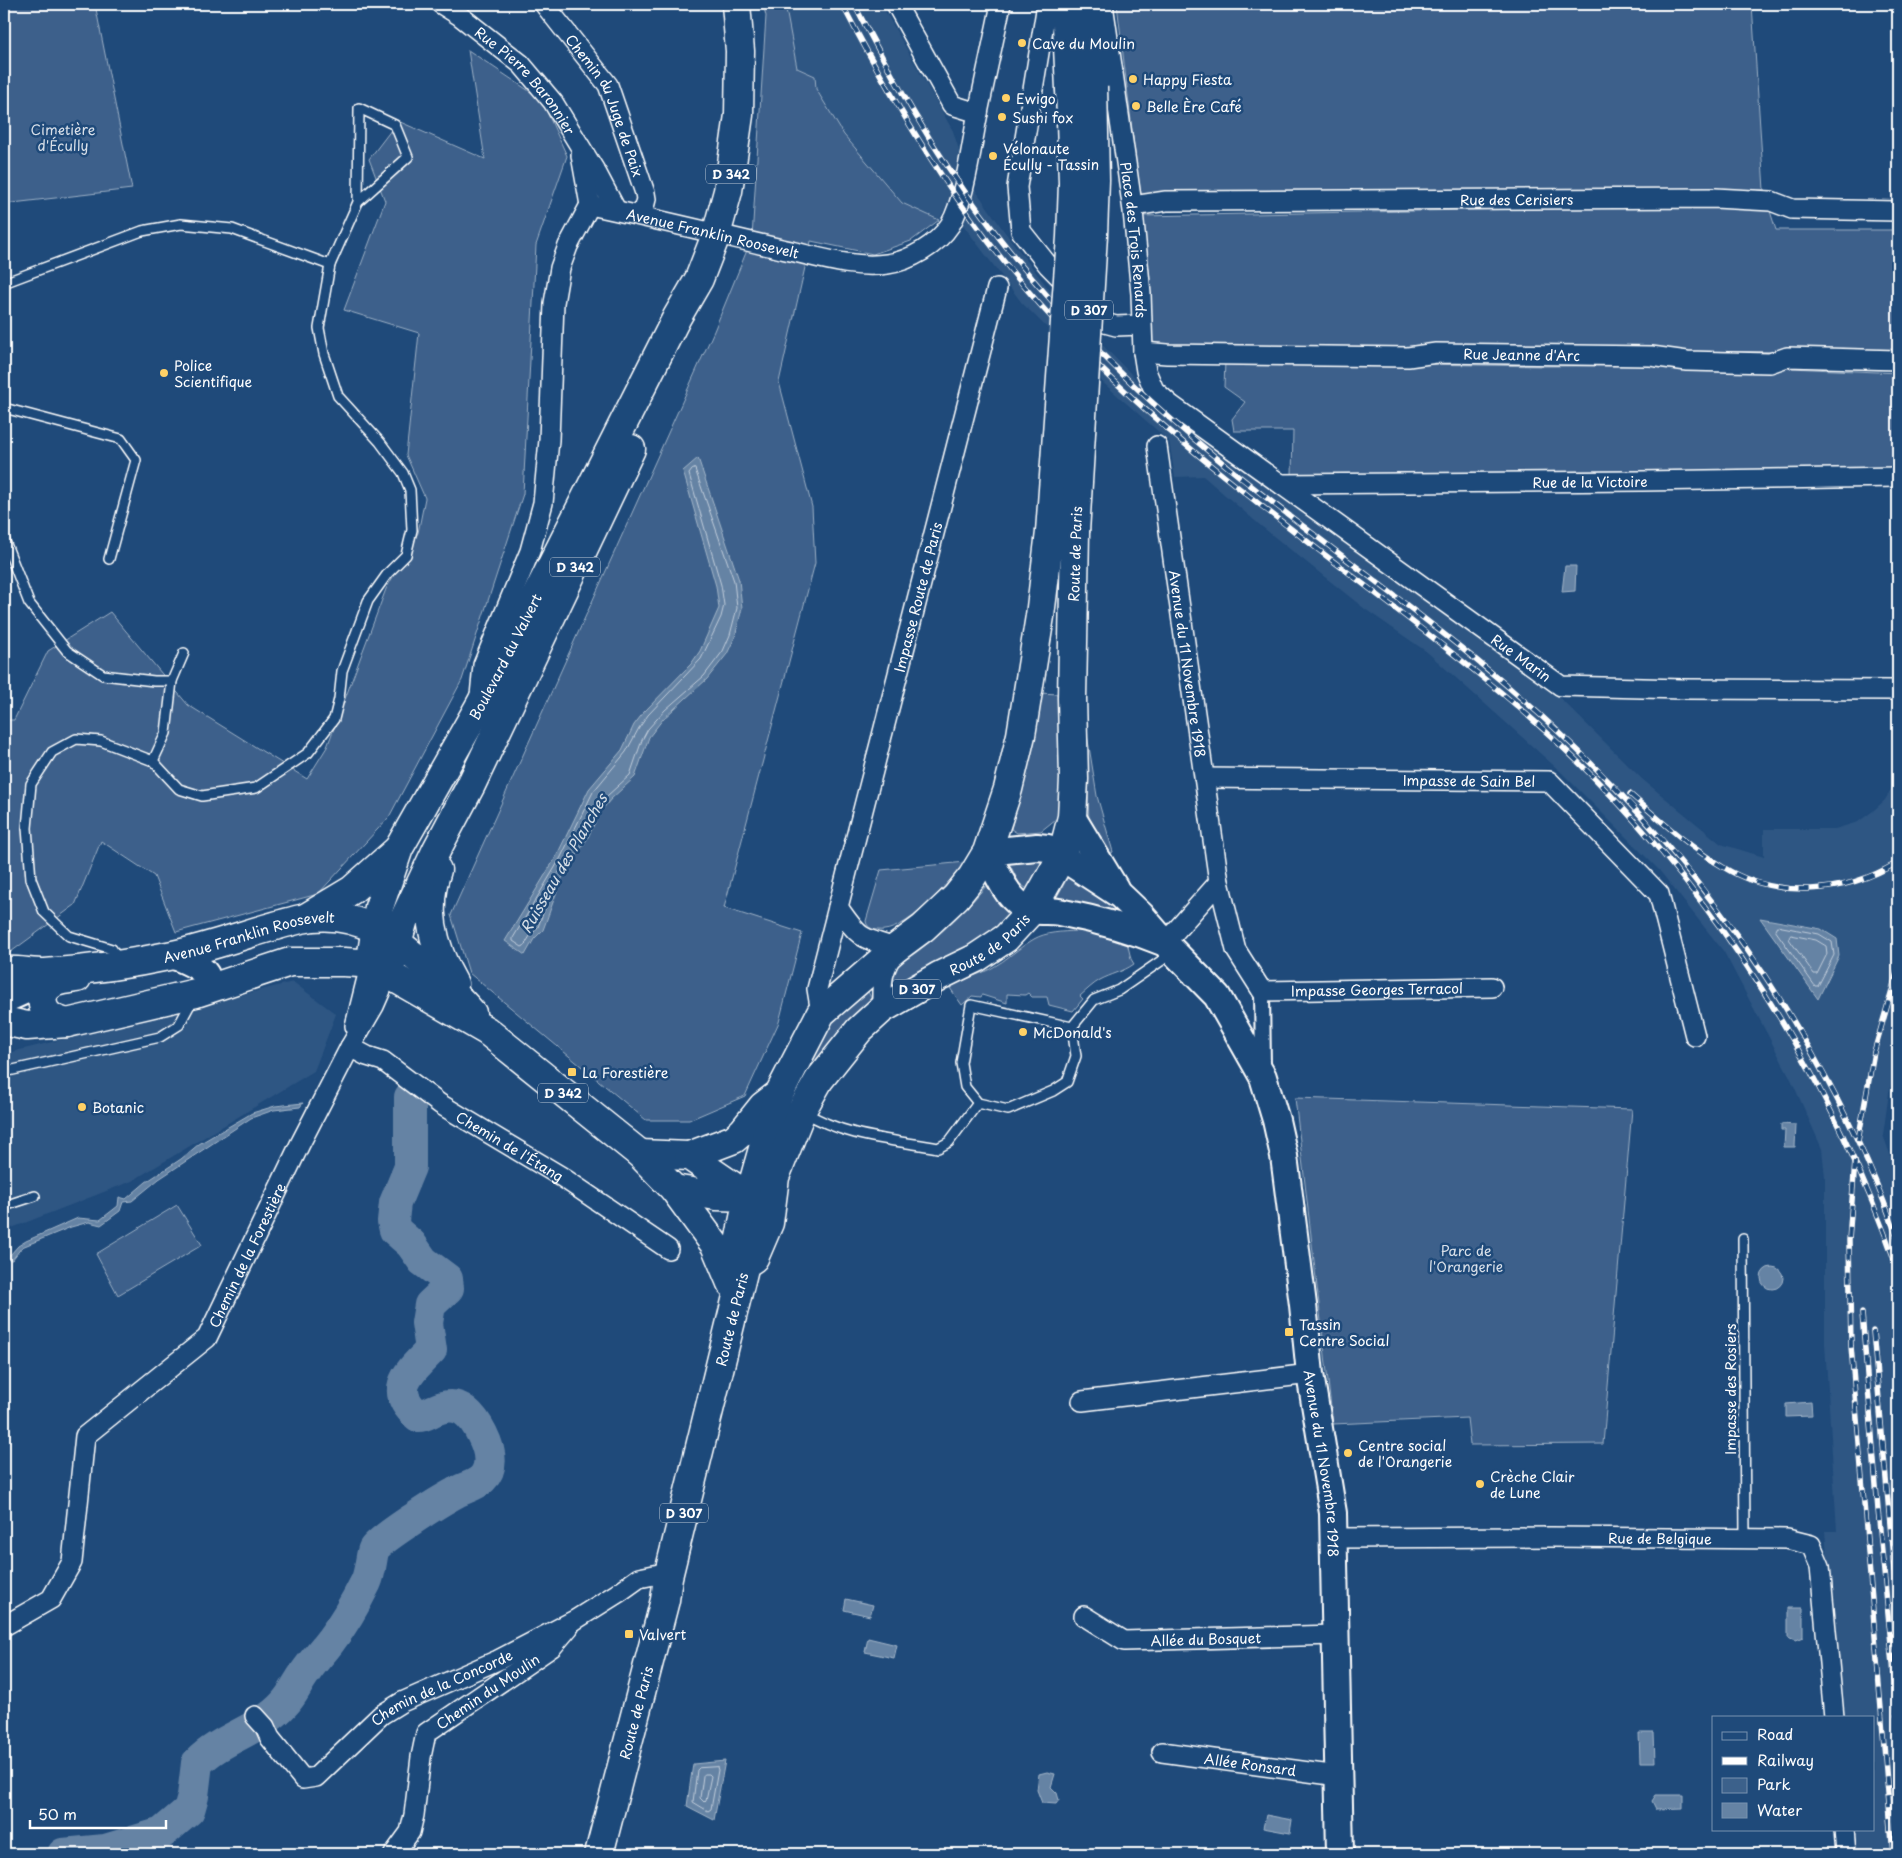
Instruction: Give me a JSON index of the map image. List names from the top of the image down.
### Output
{
  "streets": {
    "main road": [
      "D 342",
      "Avenue Franklin Roosevelt",
      "D 307",
      "Route de Paris",
      "Boulevard du Valvert",
      "Avenue du 11 Novembre 1918",
      "Chemin de la Forestière"
    ],
    "street": [
      "Rue Pierre Baronnier",
      "Chemin du Juge de Paix",
      "Rue des Cerisiers",
      "Place des Trois Renards",
      "Rue Jeanne d'Arc",
      "Rue de la Victoire",
      "Impasse Route de Paris",
      "Rue Marin",
      "Impasse de Sain Bel",
      "Impasse Georges Terracol",
      "Chemin de l'Étang",
      "Rue de Belgique",
      "Allée du Bosquet",
      "Chemin de la Concorde",
      "Chemin du Moulin",
      "Allée Ronsard"
    ],
    "lane": ["Impasse des Rosiers"]
  },
  "crossings": [
    ["Rue Pierre Baronnier", "Avenue Franklin Roosevelt"],
    ["Chemin du Juge de Paix", "Avenue Franklin Roosevelt"],
    ["D 342", "Avenue Franklin Roosevelt"],
    ["D 342", "Route de Paris"],
    ["D 342", "Boulevard du Valvert"],
    ["D 342", "Chemin de la Forestière"],
    ["Rue des Cerisiers", "Place des Trois Renards"],
    ["Avenue Franklin Roosevelt", "Boulevard du Valvert"],
    ["Avenue Franklin Roosevelt", "Chemin de la Forestière"],
    ["Rue Jeanne d'Arc", "Rue Marin"],
    ["Rue de la Victoire", "Rue Marin"],
    ["Route de Paris", "Impasse Route de Paris"],
    ["Route de Paris", "Avenue du 11 Novembre 1918"],
    ["Route de Paris", "Chemin de la Concorde"],
    ["Boulevard du Valvert", "Chemin de la Forestière"],
    ["Avenue du 11 Novembre 1918", "Impasse de Sain Bel"],
    ["Avenue du 11 Novembre 1918", "Impasse Georges Terracol"],
    ["Avenue du 11 Novembre 1918", "Rue de Belgique"],
    ["Avenue du 11 Novembre 1918", "Allée du Bosquet"],
    ["Avenue du 11 Novembre 1918", "Allée Ronsard"],
    ["Chemin de l'Étang", "Chemin de la Forestière"],
    ["Impasse des Rosiers", "Rue de Belgique"],
    ["Chemin de la Concorde", "Chemin du Moulin"]
  ],
  "water": ["Ruisseau des Planches"],
  "parks": ["Cimetière d'Écully", "Parc de l'Orangerie"],
  "places": {
    "other": [
      "Cave du Moulin",
      "Happy Fiesta",
      "Ewigo",
      "Belle Ère Café",
      "Sushi fox",
      "Vélonaute Écully - Tassin",
      "Police Scientifique",
      "McDonald's",
      "Botanic",
      "Centre social de l'Orangerie",
      "Crèche Clair de Lune"
    ],
    "transit": ["La Forestière", "Tassin Centre Social", "Valvert"]
  },
  "legend": [
    "Road",
    "Railway",
    "Park",
    "Water"
  ],
  "scale_bar": "50 m"
}
